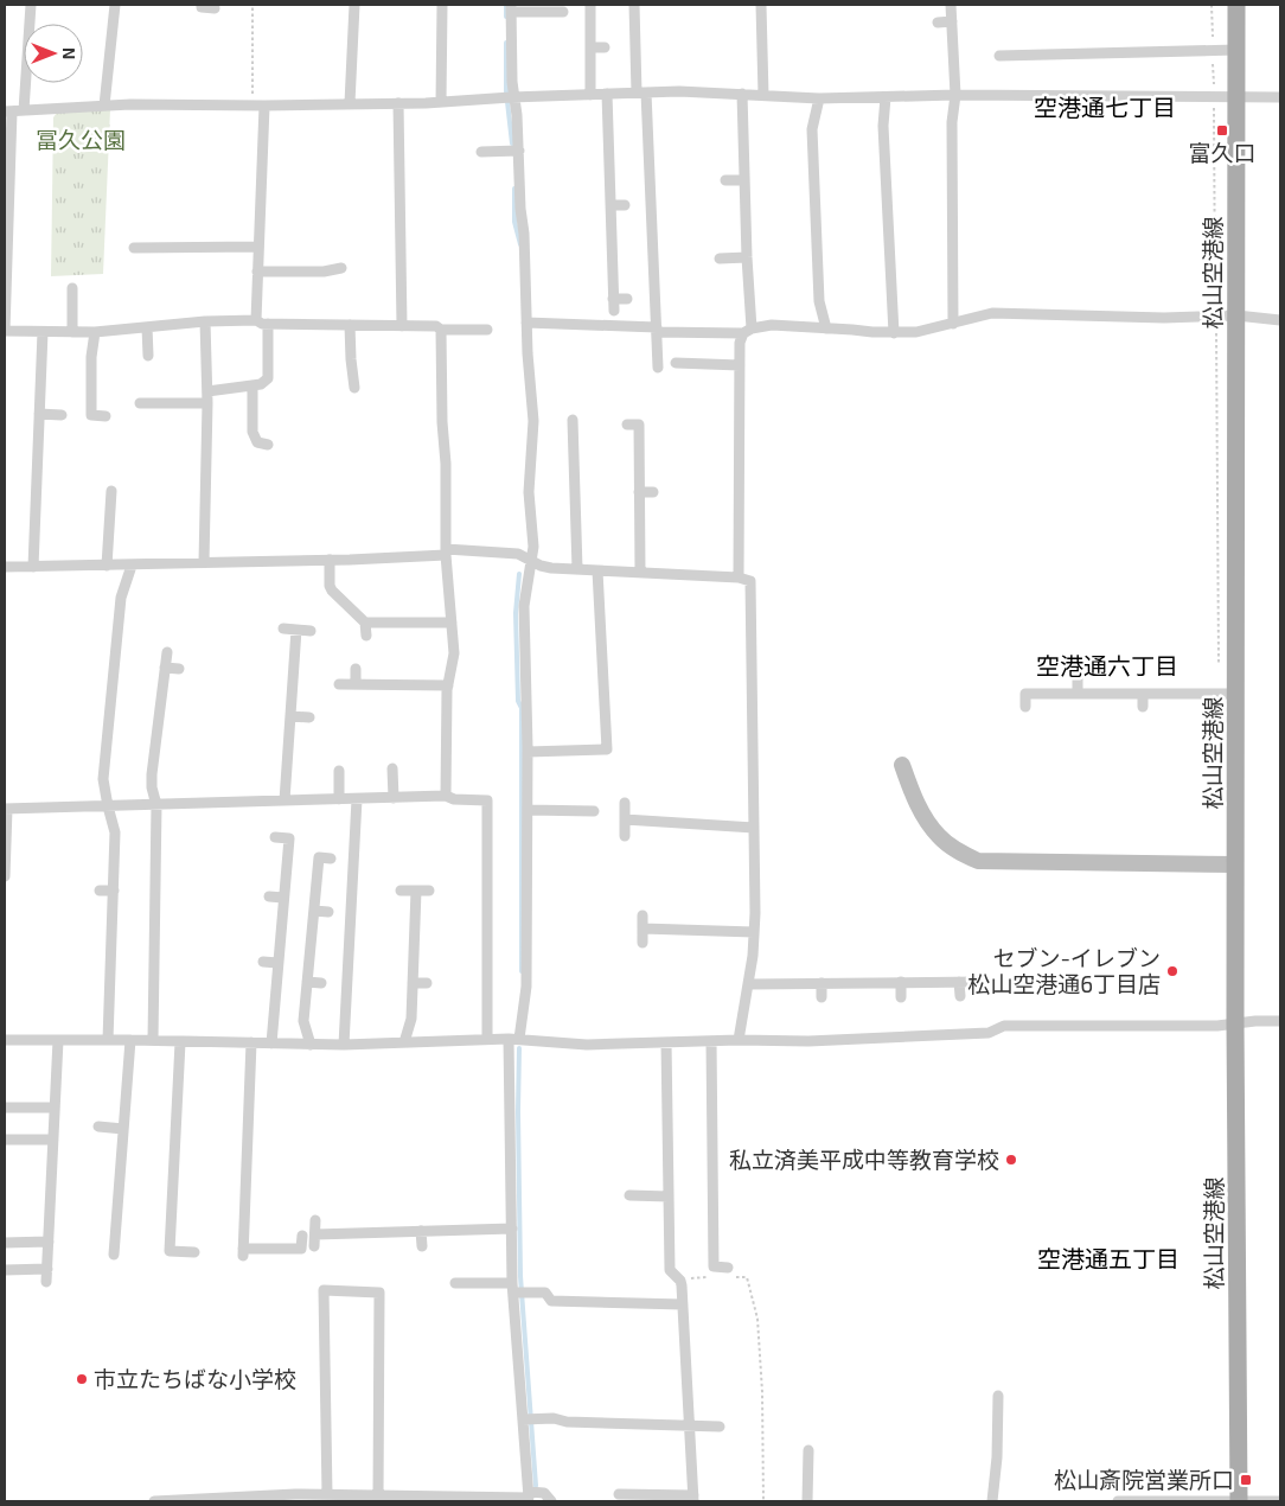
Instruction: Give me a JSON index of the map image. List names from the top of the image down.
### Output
{
  "streets": {
    "main road": ["松山空港線"]
  },
  "districts": ["空港通七丁目", "空港通六丁目", "空港通五丁目"],
  "parks": ["冨久公園"],
  "places": {
    "transit": ["富久口", "松山斎院営業所口"],
    "other": ["セブン-イレブン 松山空港通6丁目店", "私立済美平成中等教育学校", "市立たちばな小学校"]
  },
  "north": "right"
}
